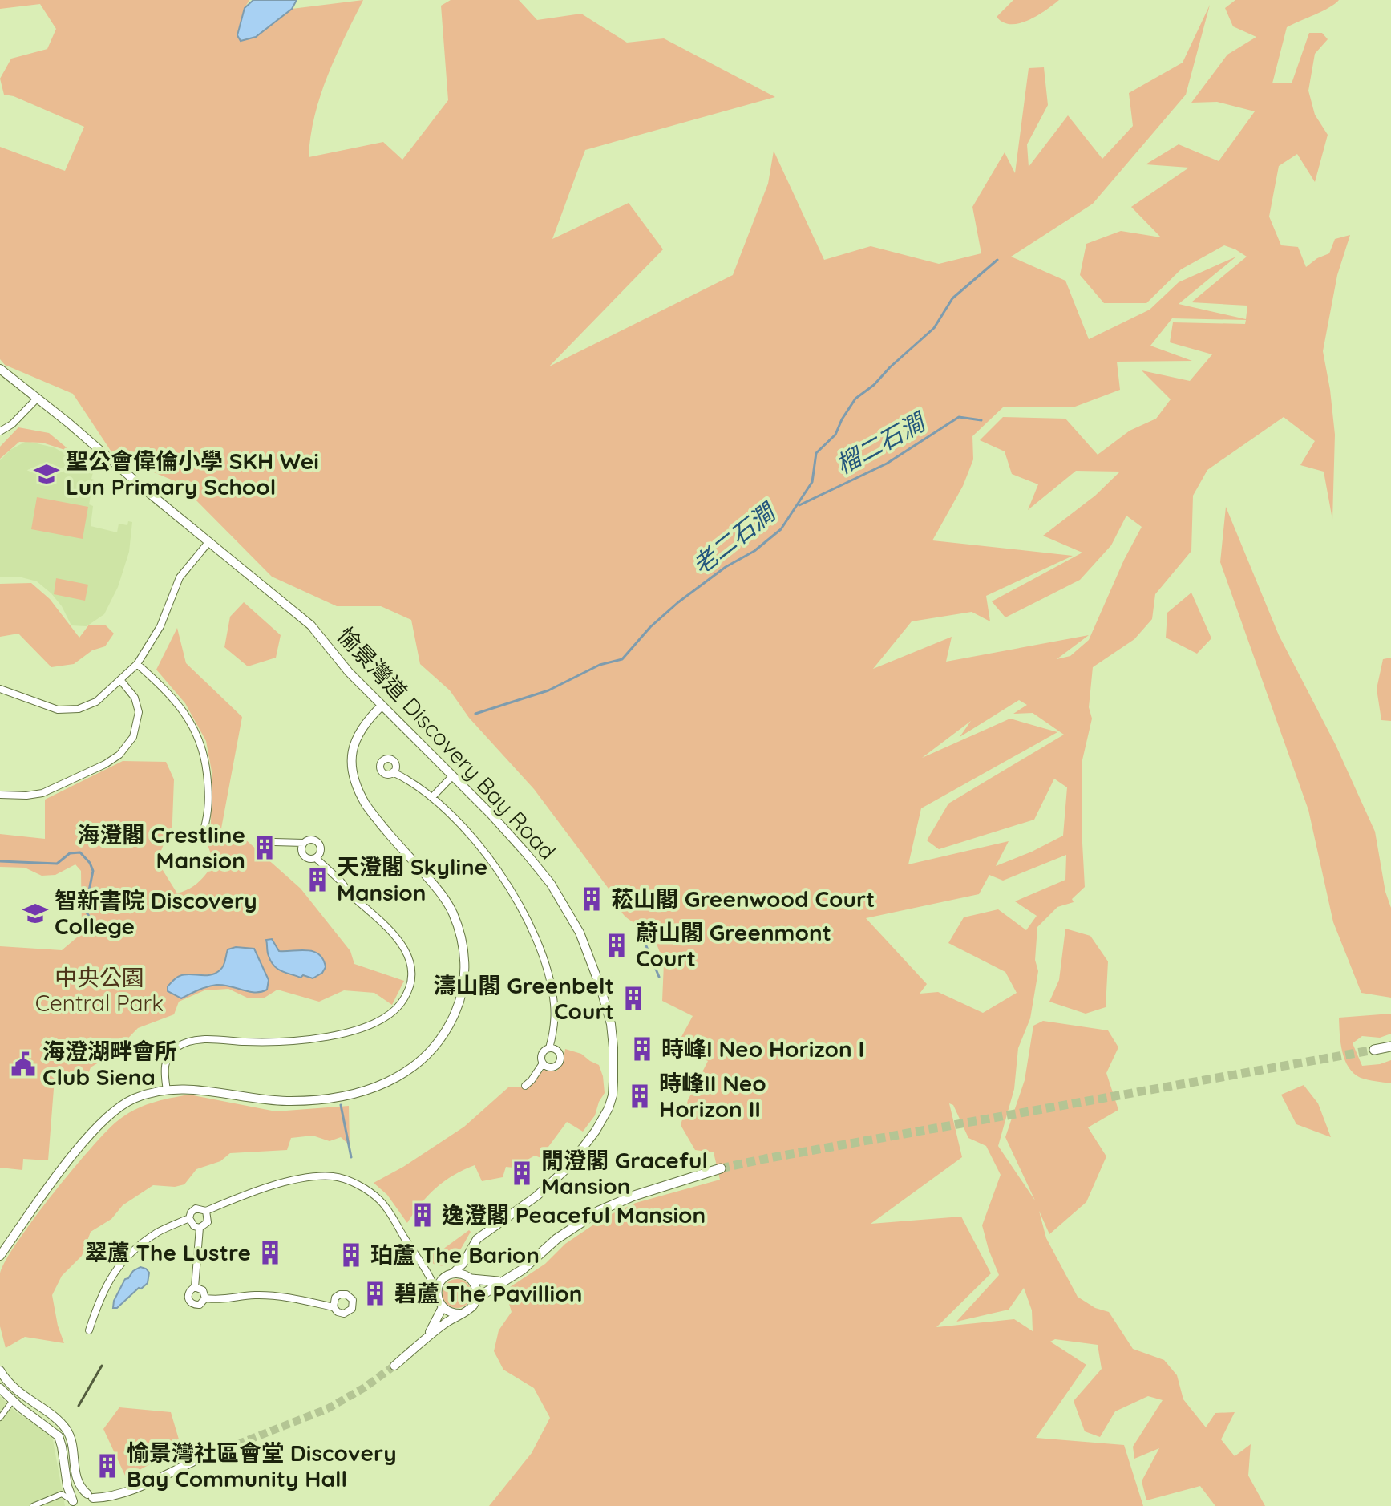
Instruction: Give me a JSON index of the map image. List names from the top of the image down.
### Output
{
  "streets": {
    "street": ["愉景灣道 Discovery Bay Road"]
  },
  "water": ["榴二石澗", "老二石澗"],
  "parks": ["中央公園 Central Park"],
  "places": {
    "school or university": ["聖公會偉倫小學 SKH Wei Lun Primary School", "智新書院 Discovery College"],
    "building": [
      "海澄閣 Crestline Mansion",
      "天澄閣 Skyline Mansion",
      "菘山閣 Greenwood Court",
      "蔚山閣 Greenmont Court",
      "濤山閣 Greenbelt Court",
      "時峰I Neo Horizon I",
      "時峰II Neo Horizon II",
      "閒澄閣 Graceful Mansion",
      "逸澄閣 Peaceful Mansion",
      "翠蘆 The Lustre",
      "珀蘆 The Barion",
      "碧蘆 The Pavillion",
      "愉景灣社區會堂 Discovery Bay Community Hall"
    ],
    "public building": ["海澄湖畔會所 Club Siena"]
  }
}
